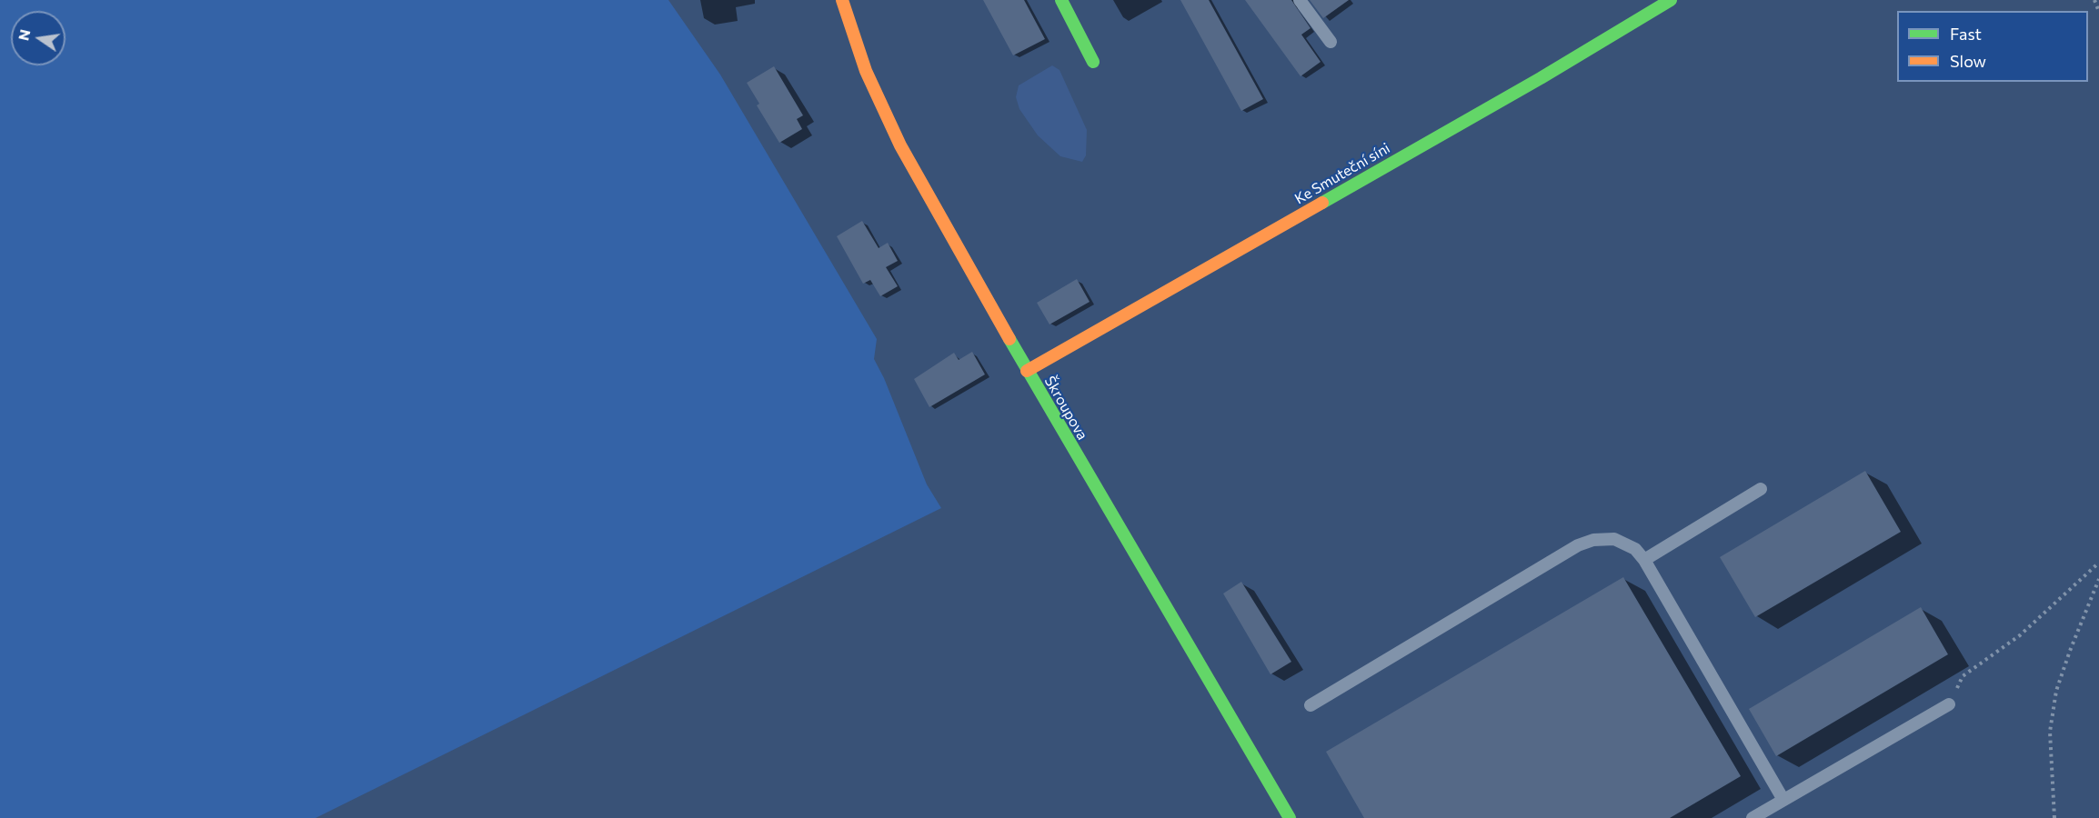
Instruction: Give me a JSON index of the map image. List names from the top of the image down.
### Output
{
  "streets": {
    "street": ["Ke Smuteční síni", "Škroupova"]
  },
  "crossings": [
    ["Ke Smuteční síni", "Škroupova"]
  ],
  "legend": ["Fast", "Slow"],
  "north": "left"
}
